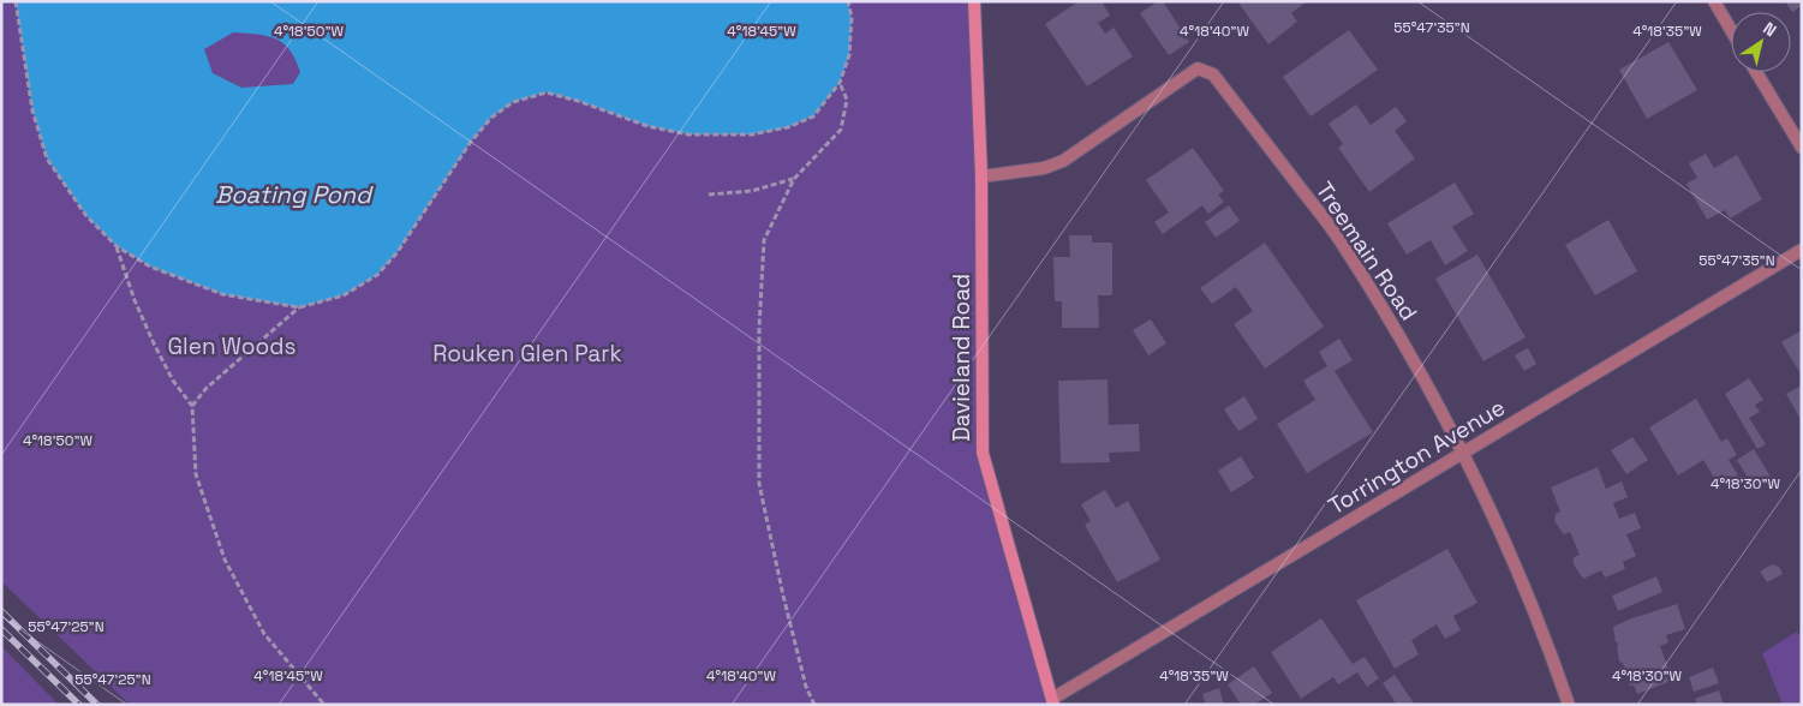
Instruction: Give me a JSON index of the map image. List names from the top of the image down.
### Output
{
  "streets": {
    "street": ["Treemain Road", "Davieland Road", "Torrington Avenue"]
  },
  "crossings": [
    ["Treemain Road", "Davieland Road"],
    ["Treemain Road", "Torrington Avenue"],
    ["Davieland Road", "Torrington Avenue"]
  ],
  "water": ["Boating Pond"],
  "parks": ["Glen Woods", "Rouken Glen Park"],
  "north": "top right",
  "coordinates": [
    "55°47'35\"N",
    "4°18'50\"W",
    "4°18'45\"W",
    "4°18'40\"W",
    "4°18'35\"W",
    "4°18'30\"W",
    "55°47'25\"N"
  ]
}
